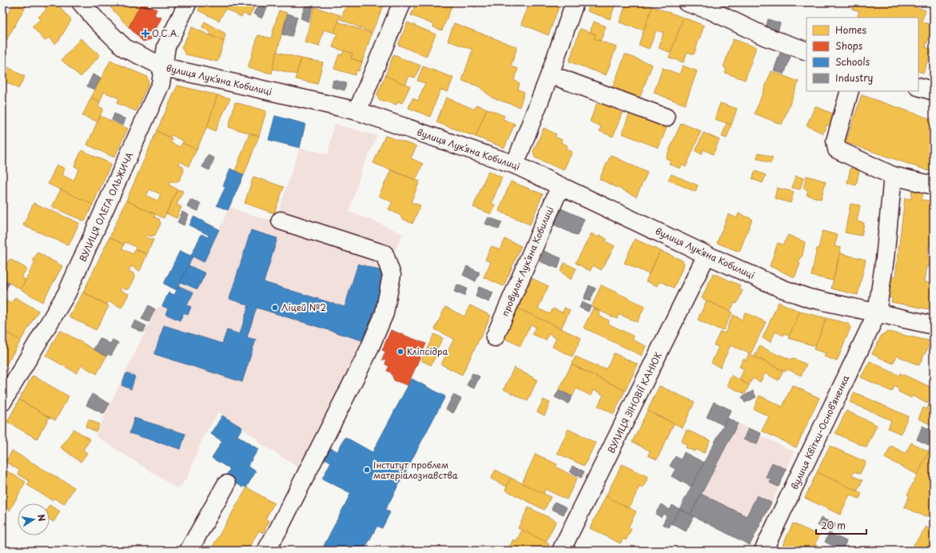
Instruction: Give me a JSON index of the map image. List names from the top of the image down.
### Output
{
  "streets": {
    "street": [
      "вулиця Лукʼяна Кобилиці",
      "ВУЛИЦЯ ОЛЕГА ОЛЬЖИЧА",
      "провулок Лукʼяна Кобилиці",
      "ВУЛИЦЯ ЗІНОВІЇ КАНЮК",
      "вулиця Квітки-Основʼяненка"
    ]
  },
  "crossings": [
    ["вулиця Лукʼяна Кобилиці", "ВУЛИЦЯ ОЛЕГА ОЛЬЖИЧА"],
    ["вулиця Лукʼяна Кобилиці", "провулок Лукʼяна Кобилиці"],
    ["вулиця Лукʼяна Кобилиці", "ВУЛИЦЯ ЗІНОВІЇ КАНЮК"],
    ["вулиця Лукʼяна Кобилиці", "вулиця Квітки-Основʼяненка"]
  ],
  "places": {
    "health": ["О.С.А."],
    "other": ["Ліцей №2", "Кліпсідра", "Інститут проблем матеріалознавства"]
  },
  "legend": [
    "Homes",
    "Shops",
    "Schools",
    "Industry"
  ],
  "scale_bar": "20 m",
  "north": "right"
}
